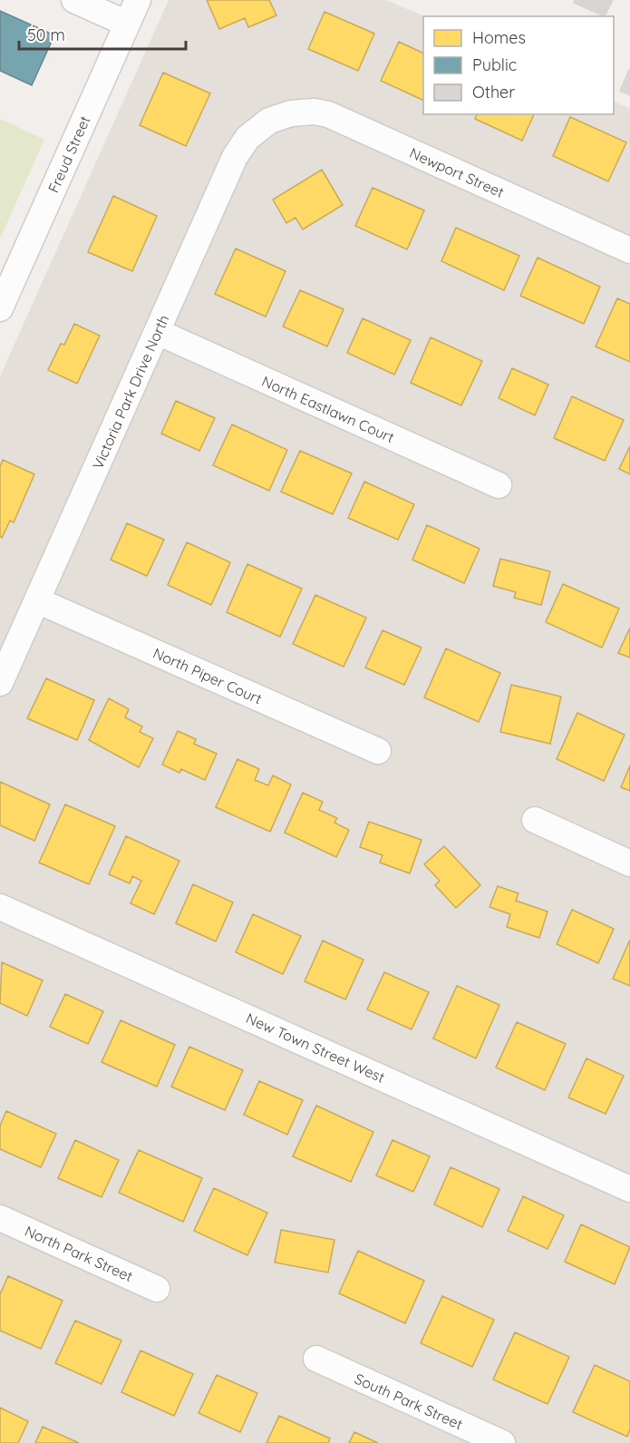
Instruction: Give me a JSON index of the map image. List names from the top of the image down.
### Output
{
  "streets": {
    "street": [
      "Freud Street",
      "Newport Street",
      "Victoria Park Drive North",
      "North Eastlawn Court",
      "North Piper Court",
      "New Town Street West",
      "North Park Street",
      "South Park Street"
    ]
  },
  "crossings": [
    ["Newport Street", "Victoria Park Drive North"],
    ["Victoria Park Drive North", "North Eastlawn Court"],
    ["Victoria Park Drive North", "North Piper Court"]
  ],
  "legend": ["Homes", "Public", "Other"],
  "scale_bar": "50 m"
}
